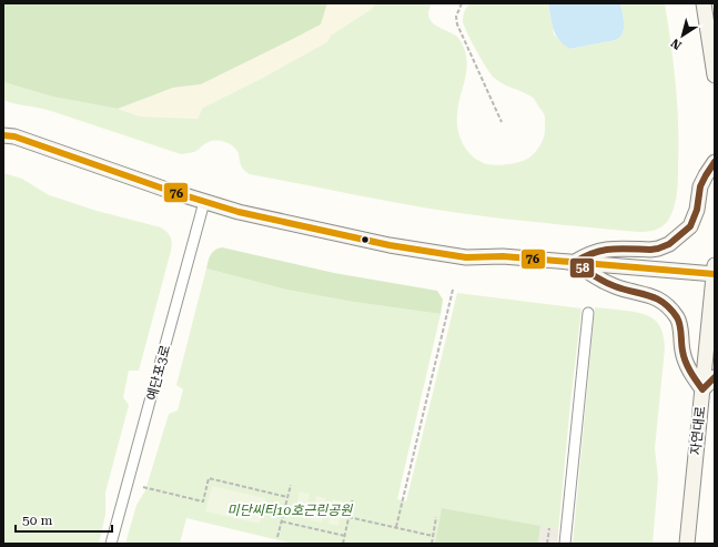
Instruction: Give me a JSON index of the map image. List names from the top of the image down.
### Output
{
  "streets": {
    "main road": ["자연대로"],
    "street": ["예단포3로"]
  },
  "parks": ["미단씨티10호근린공원"],
  "lines": ["transit line 76", "transit line 58"],
  "scale_bar": "50 m",
  "north": "bottom left"
}
